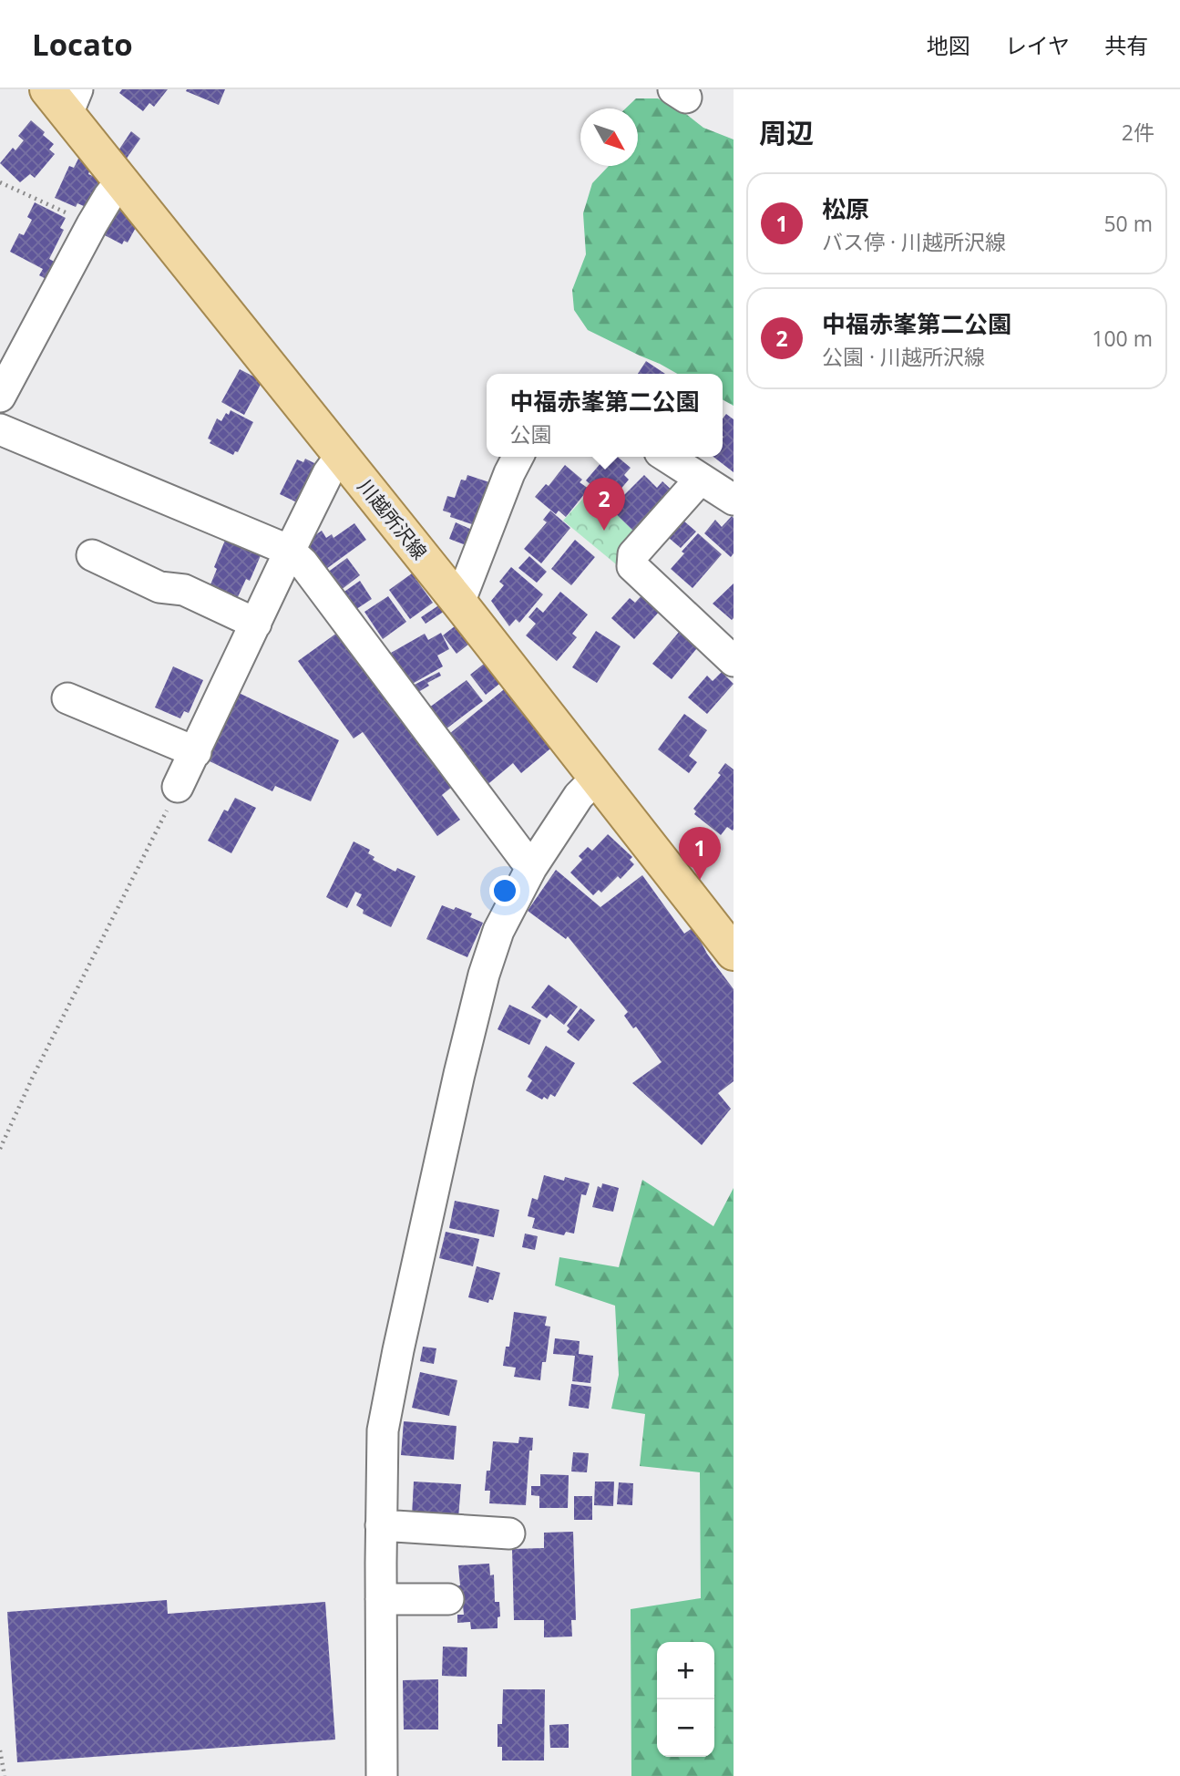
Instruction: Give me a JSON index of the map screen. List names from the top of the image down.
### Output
{
  "streets": {
    "main road": ["川越所沢線"]
  },
  "north": "bottom right",
  "page": {
    "header": "Locato",
    "nav": ["地図", "レイヤ", "共有"],
    "heading": ["周辺", "2件"],
    "list": [
      {
        "mark": "1",
        "name": "松原",
        "note": "バス停 · 川越所沢線",
        "value": "50 m"
      },
      {
        "mark": "2",
        "name": "中福赤峯第二公園",
        "note": "公園 · 川越所沢線",
        "value": "100 m"
      }
    ],
    "popup": ["中福赤峯第二公園", "公園"],
    "pins": ["2", "1"],
    "map_buttons": ["+", "−"]
  }
}
